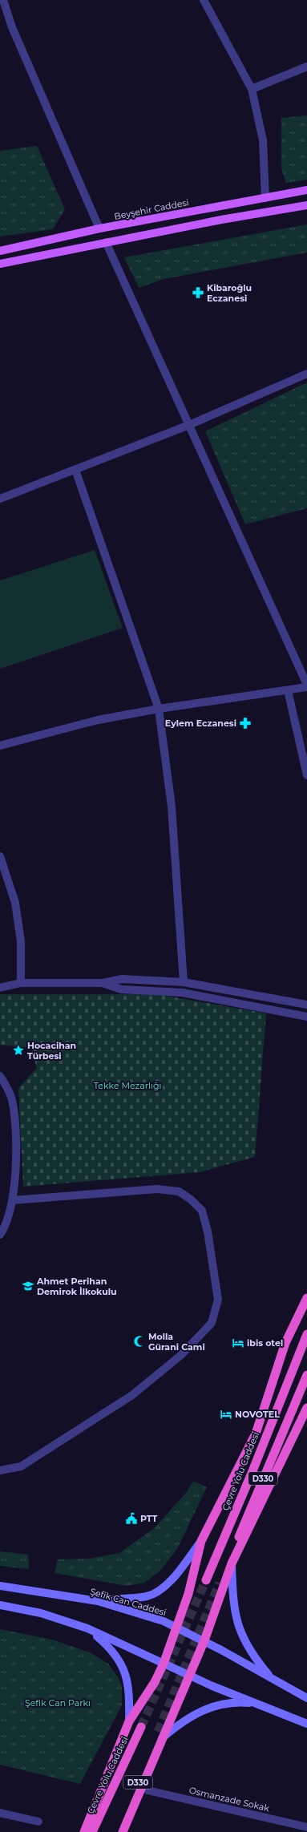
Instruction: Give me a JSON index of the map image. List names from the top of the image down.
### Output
{
  "streets": {
    "highway": ["Çevre Yolu Caddesi", "D330"],
    "main road": ["Beyşehir Caddesi", "Şefik Can Caddesi"],
    "street": ["Osmanzade Sokak"]
  },
  "parks": ["Tekke Mezarlığı", "Şefik Can Parkı"],
  "places": {
    "pharmacy": ["Kibaroğlu Eczanesi", "Eylem Eczanesi"],
    "place": ["Hocacihan Türbesi"],
    "school or university": ["Ahmet Perihan Demirok İlkokulu"],
    "mosque": ["Molla Gürani Cami"],
    "hotel": ["ibis otel", "NOVOTEL"],
    "public building": ["PTT"]
  }
}
